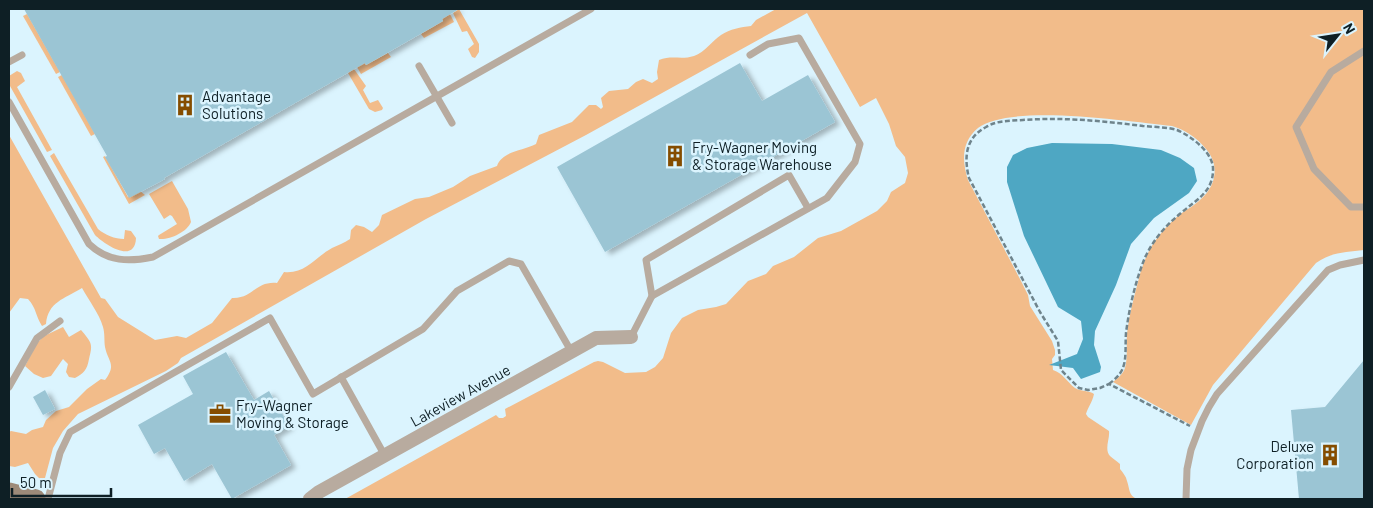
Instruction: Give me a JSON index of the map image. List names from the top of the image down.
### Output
{
  "streets": {
    "street": ["Lakeview Avenue"]
  },
  "places": {
    "building": ["Advantage Solutions", "Fry-Wagner Moving & Storage Warehouse", "Deluxe Corporation"],
    "office": ["Fry-Wagner Moving & Storage"]
  },
  "scale_bar": "50 m",
  "north": "top right"
}
